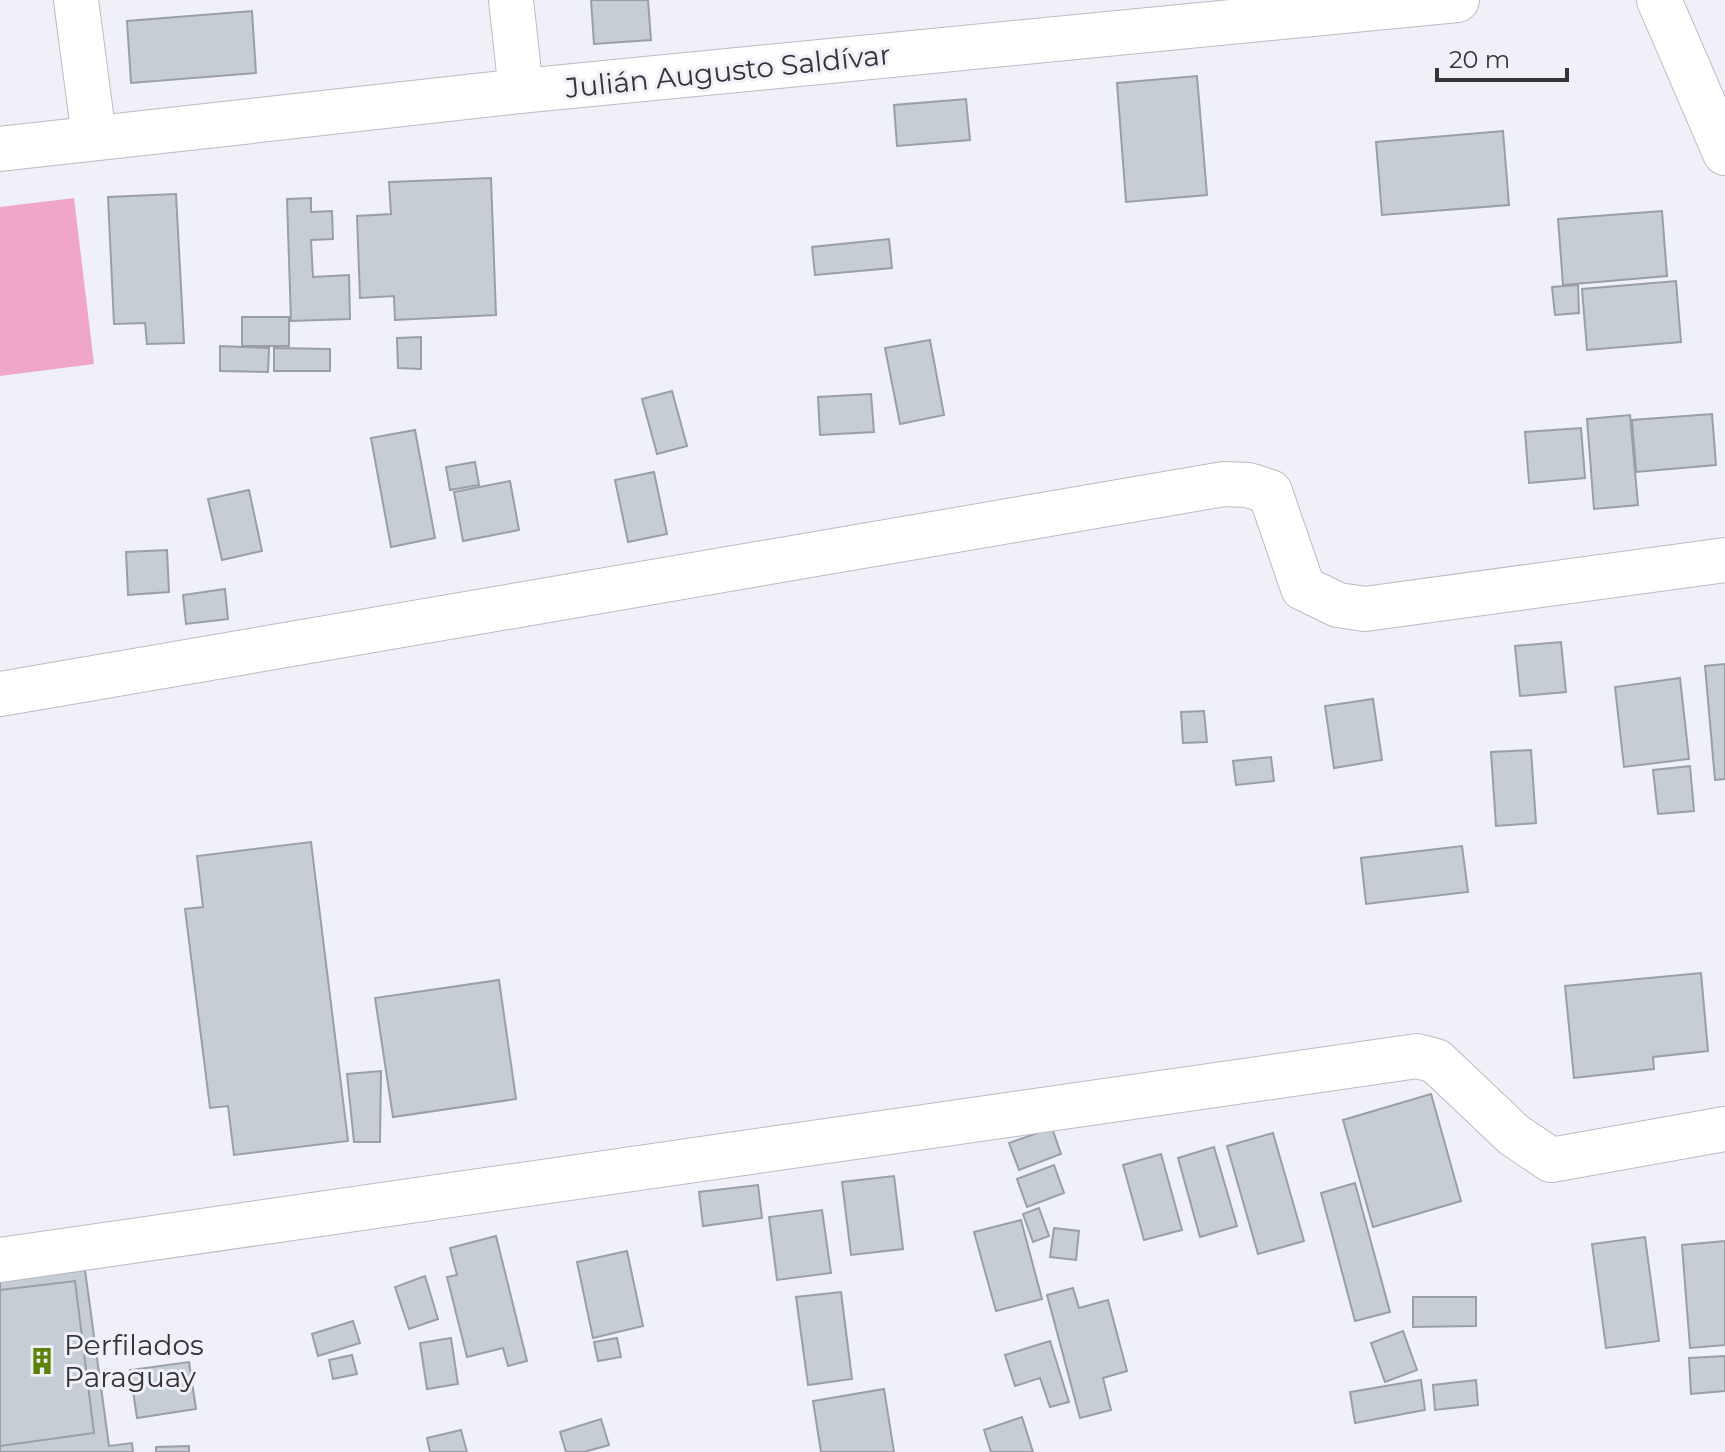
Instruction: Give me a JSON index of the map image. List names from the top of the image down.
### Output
{
  "streets": {
    "street": ["Julián Augusto Saldívar"]
  },
  "places": {
    "building": ["Perfilados Paraguay"]
  },
  "scale_bar": "20 m"
}
